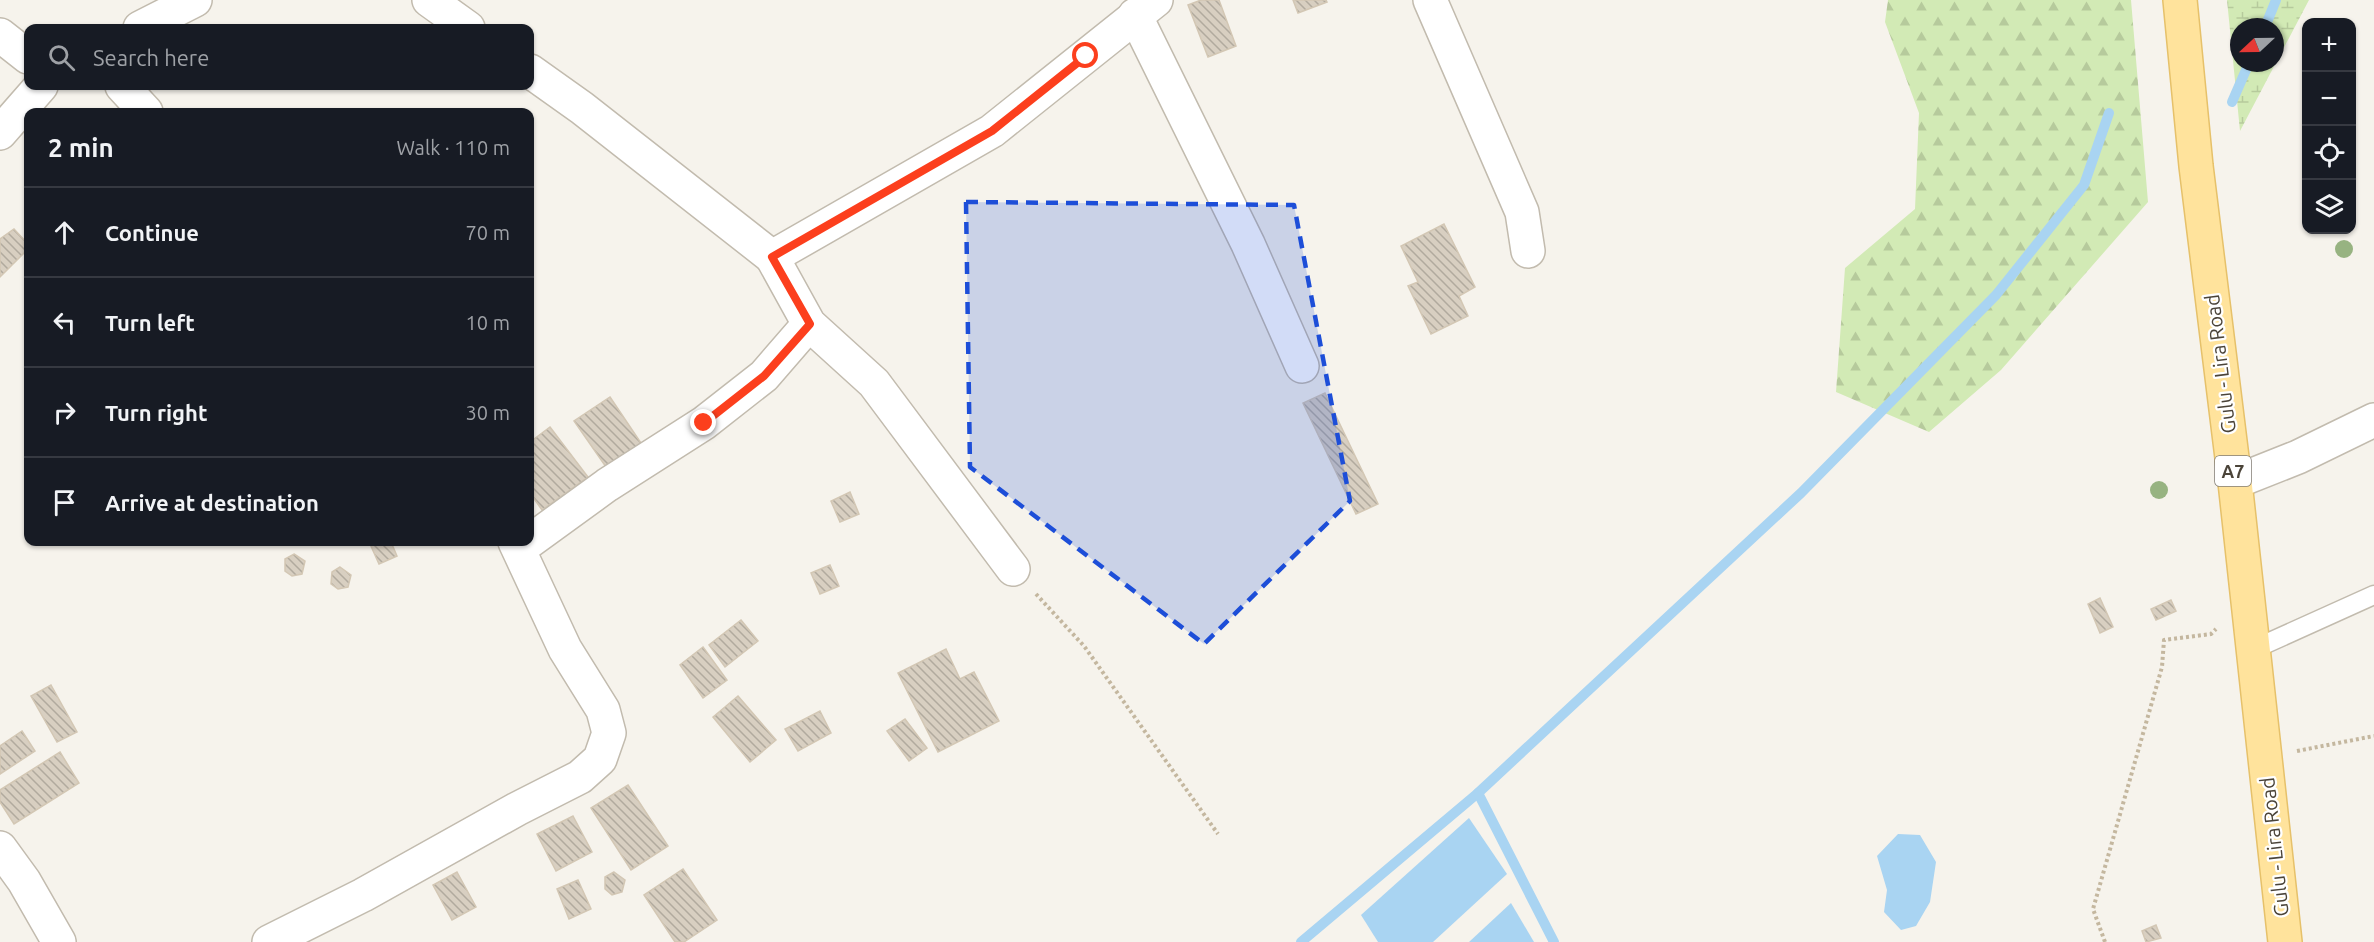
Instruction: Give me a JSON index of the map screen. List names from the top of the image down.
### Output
{
  "streets": {
    "main road": ["Gulu - Lira Road", "A7"]
  },
  "north": "left",
  "page": {
    "map_buttons": ["+", "−"],
    "search": "Search here",
    "heading": ["2 min", "Walk · 110 m"],
    "list": [
      ["Continue", "70 m"],
      ["Turn left", "10 m"],
      ["Turn right", "30 m"],
      "Arrive at destination"
    ]
  }
}
